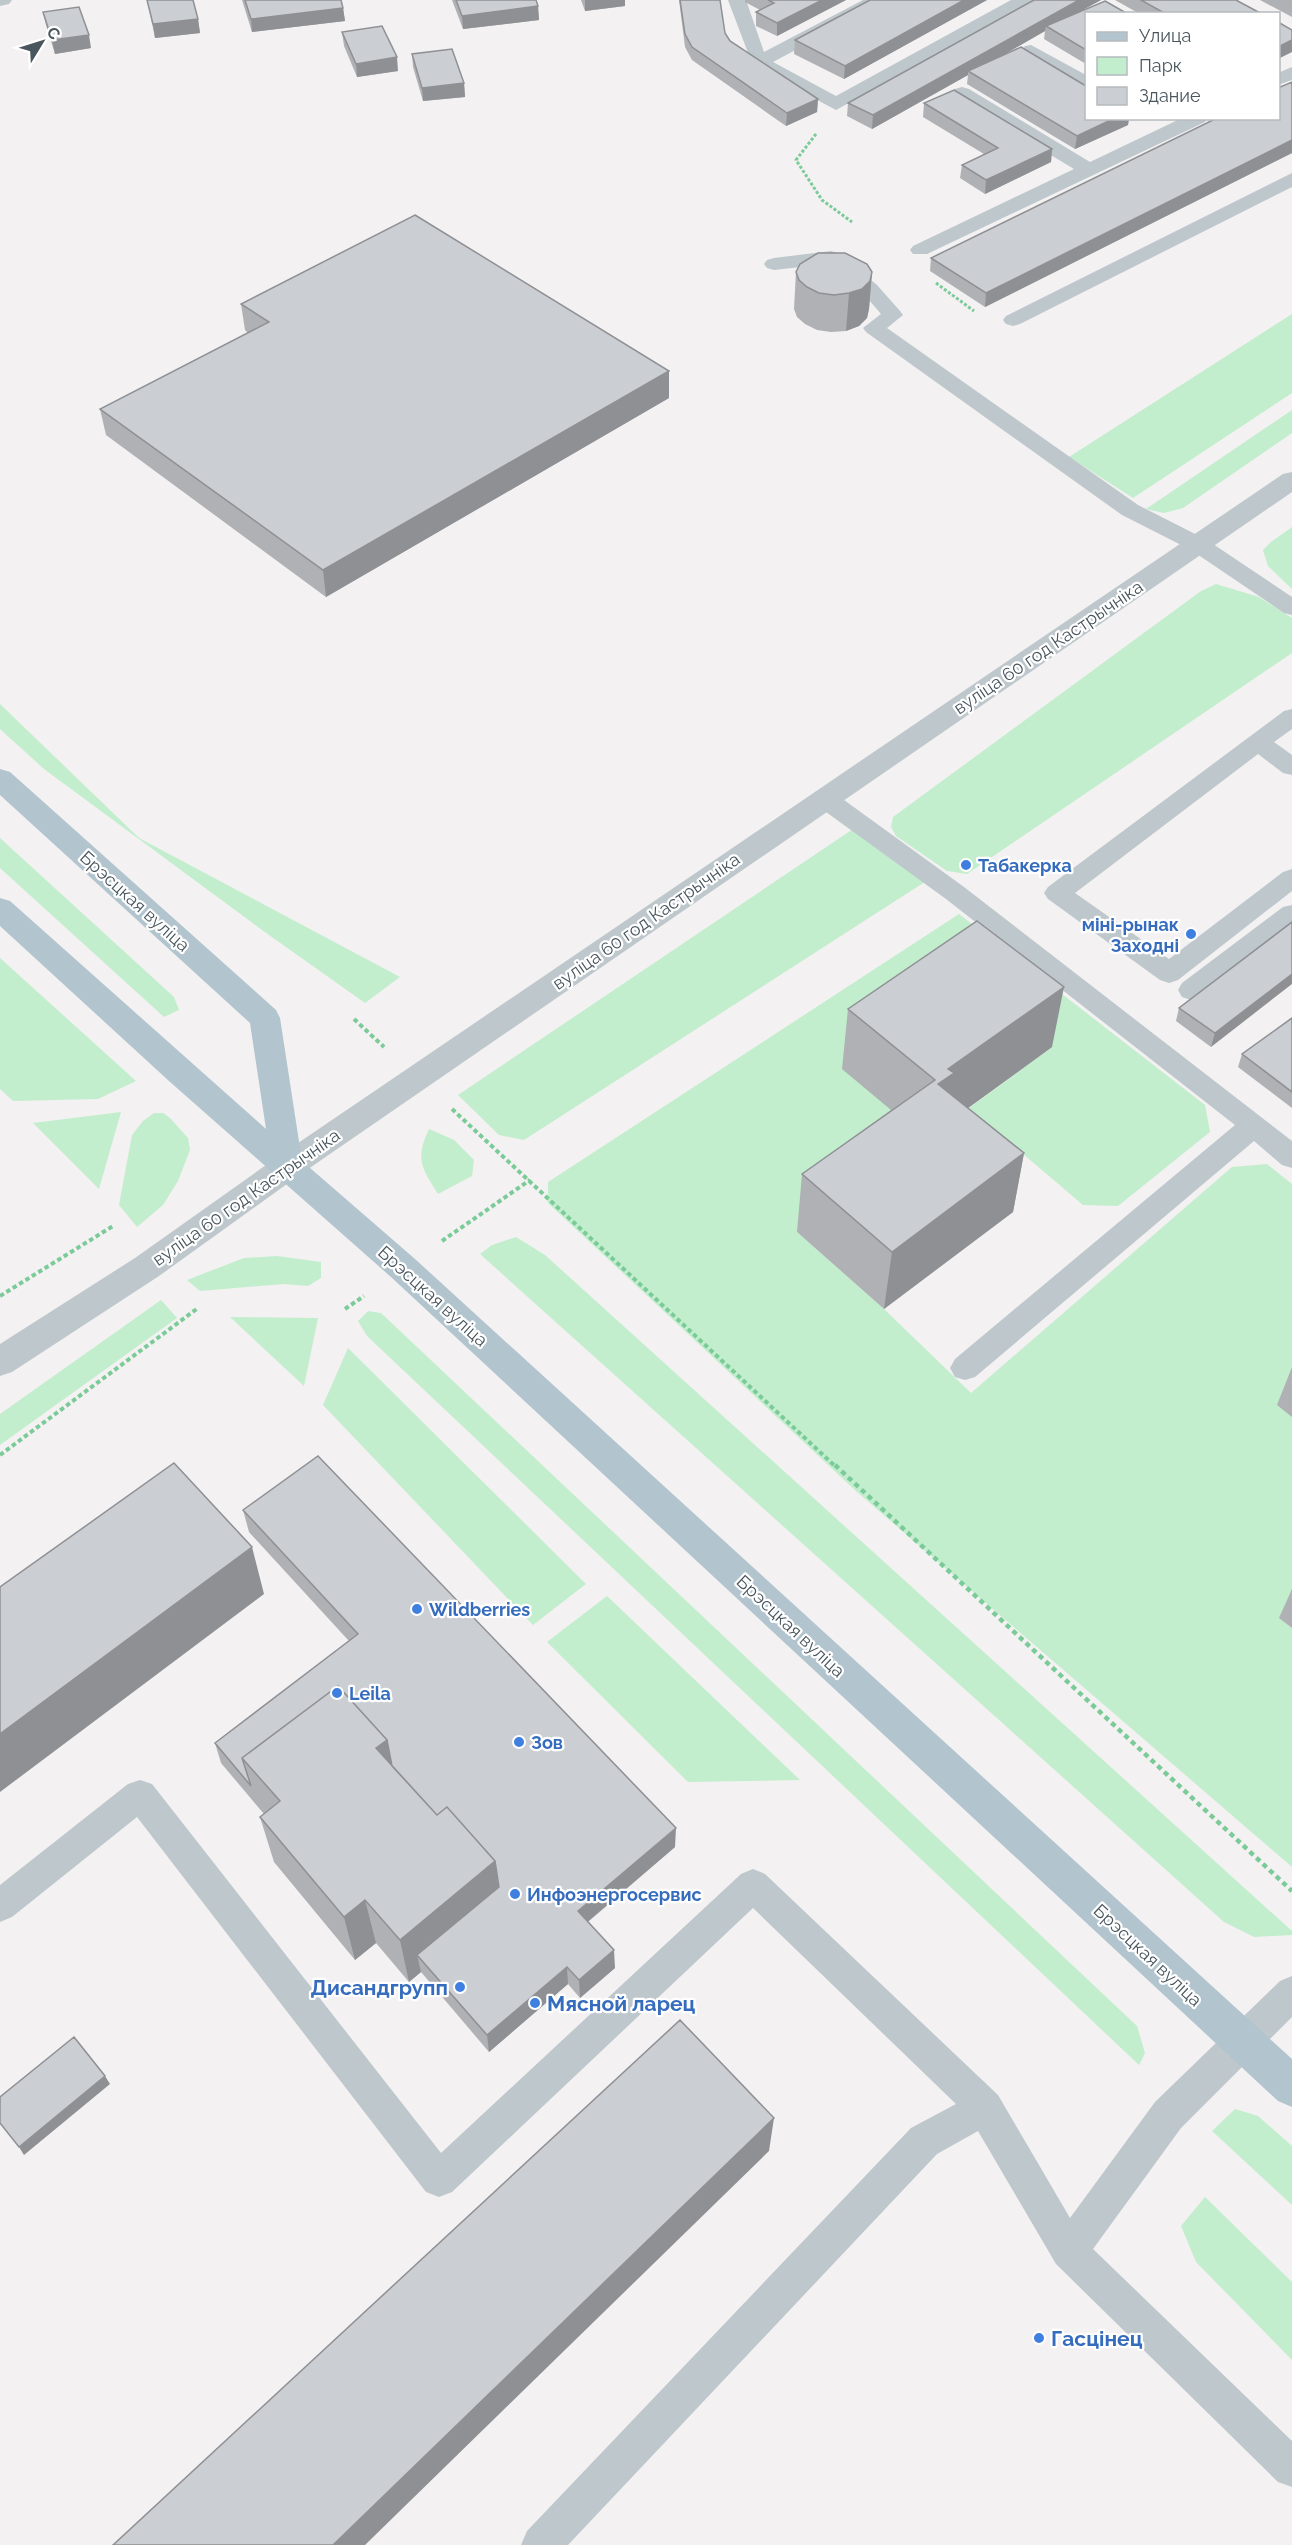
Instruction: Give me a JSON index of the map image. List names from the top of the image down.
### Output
{
  "streets": {
    "main road": ["Брэсцкая вуліца"],
    "street": ["вуліца 60 год Кастрычніка"]
  },
  "crossings": [
    ["вуліца 60 год Кастрычніка", "Брэсцкая вуліца"]
  ],
  "places": [
    "Табакерка",
    "міні-рынак Заходні",
    "Wildberries",
    "Leila",
    "Зов",
    "Инфоэнергосервис",
    "Дисандгрупп",
    "Мясной ларец",
    "Гасцінец"
  ],
  "legend": ["Улица", "Парк", "Здание"],
  "north": "top right"
}
